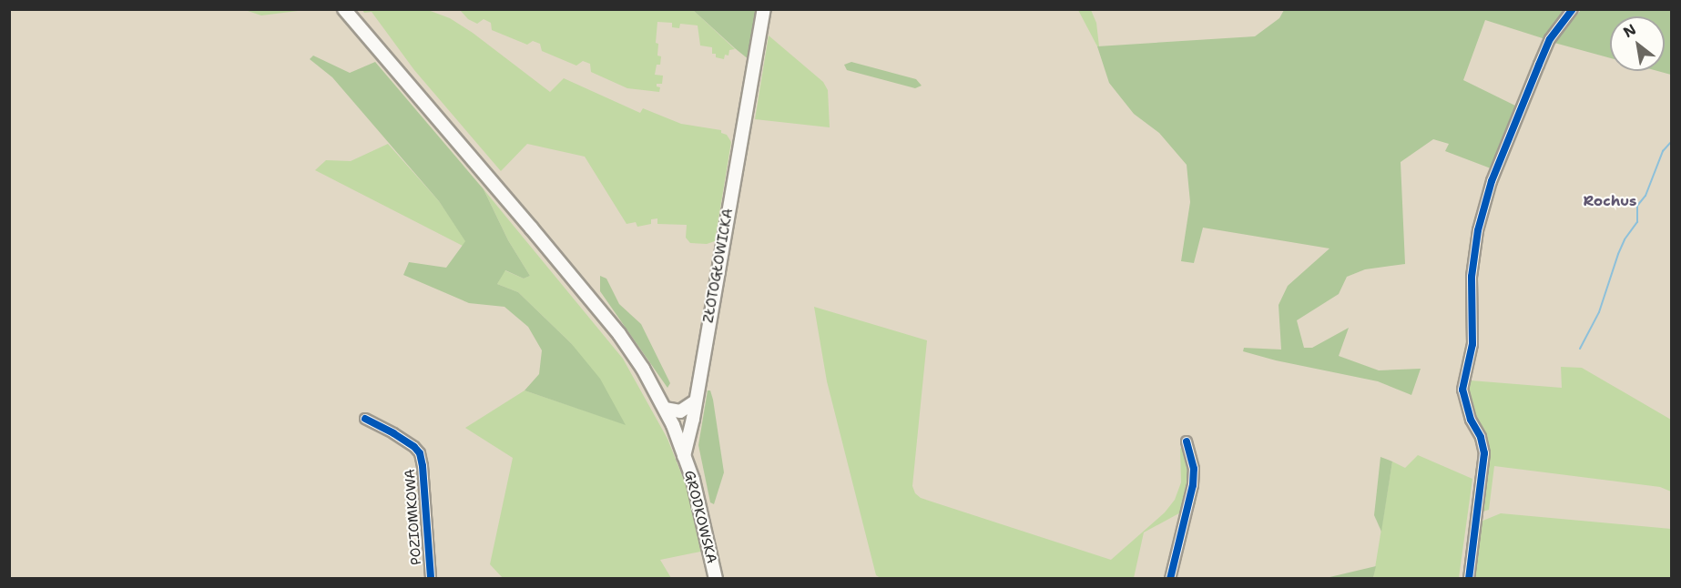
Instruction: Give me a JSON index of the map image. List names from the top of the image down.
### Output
{
  "streets": {
    "main road": ["ZŁOTOGŁOWICKA", "GRODKOWSKA"],
    "street": ["POZIOMKOWA"]
  },
  "crossings": [
    ["ZŁOTOGŁOWICKA", "GRODKOWSKA"]
  ],
  "districts": ["Rochus"],
  "north": "top left"
}
